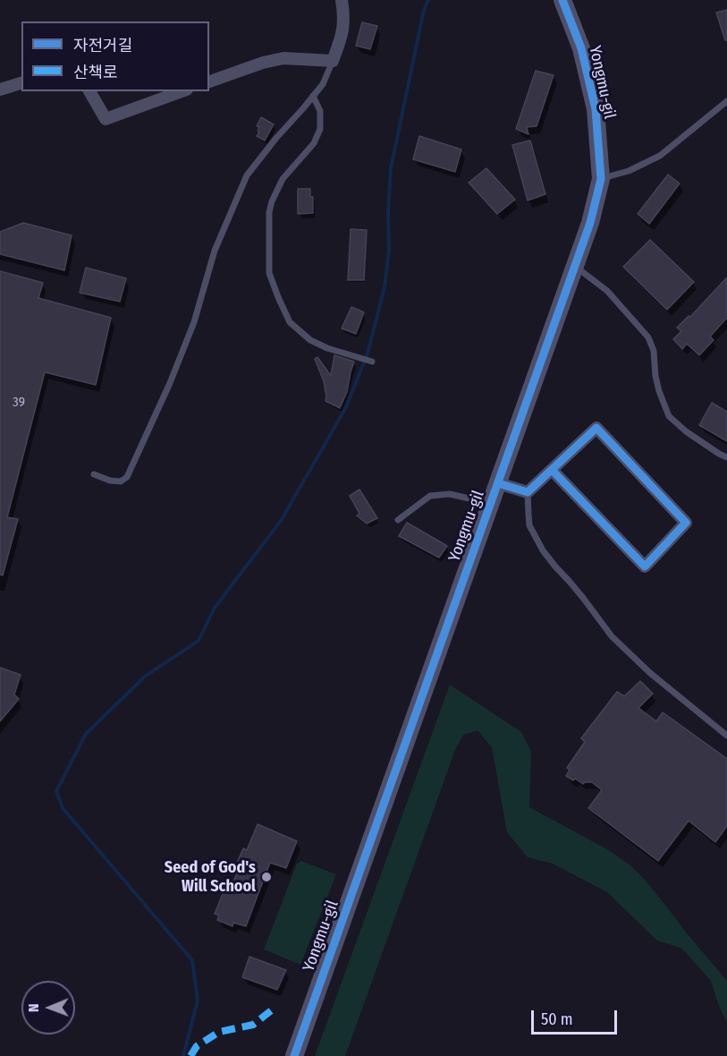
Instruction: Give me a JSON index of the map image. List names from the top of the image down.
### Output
{
  "streets": {
    "street": ["Yongmu-gil"]
  },
  "places": ["Seed of God's Will School"],
  "house_numbers": ["39"],
  "legend": ["자전거길", "산책로"],
  "scale_bar": "50 m",
  "north": "left"
}
